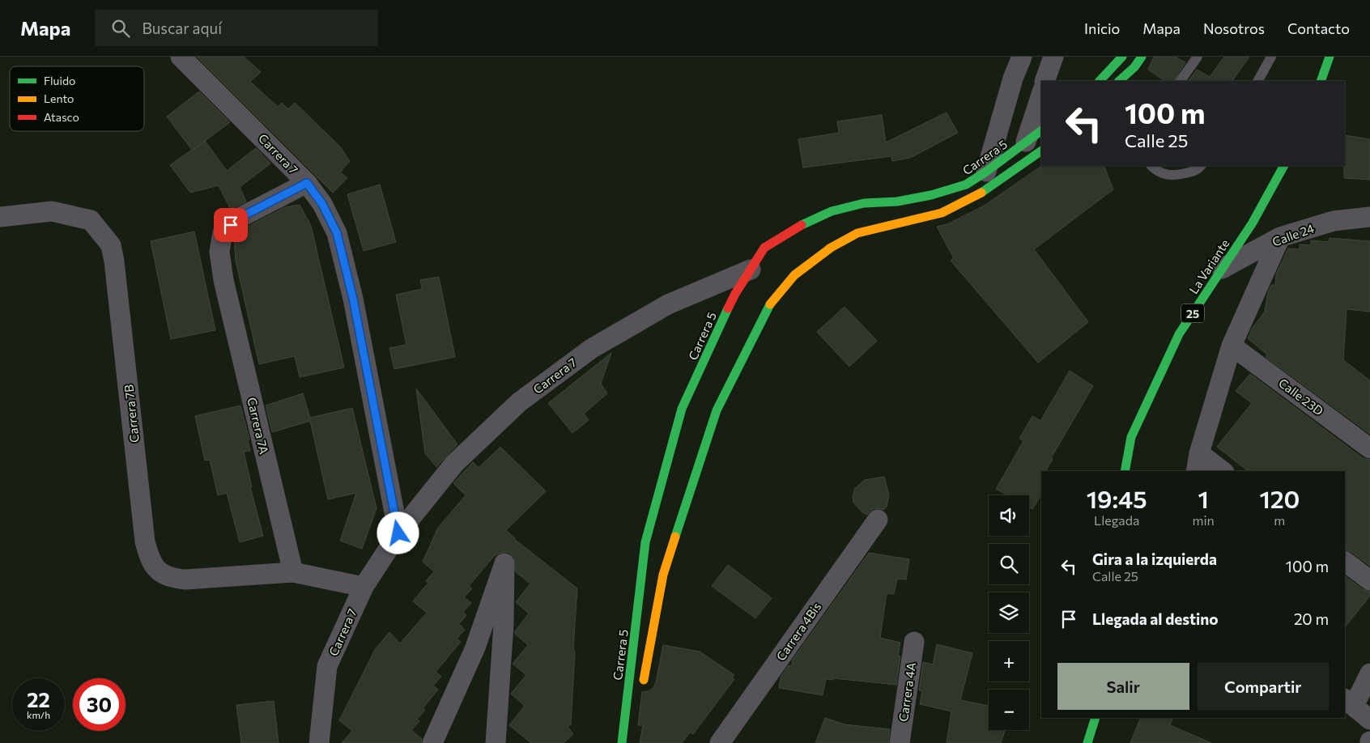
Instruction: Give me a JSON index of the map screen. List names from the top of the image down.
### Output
{
  "streets": {
    "street": [
      "Carrera 7",
      "Carrera 5",
      "Calle 24",
      "La Variante",
      "25",
      "Calle 23D",
      "Carrera 7B",
      "Carrera 7A",
      "Carrera 4Bis",
      "Carrera 4A"
    ]
  },
  "crossings": [
    ["Carrera 7", "Carrera 5"],
    ["Carrera 7", "Carrera 7A"],
    ["Calle 24", "La Variante"],
    ["Carrera 7B", "Carrera 7A"]
  ],
  "legend": ["Fluido", "Lento", "Atasco"],
  "page": {
    "header": "Mapa",
    "search": "Buscar aquí",
    "nav": [
      "Inicio",
      "Mapa",
      "Nosotros",
      "Contacto"
    ],
    "turn": ["100 m", "Calle 25"],
    "eta": [
      "19:45",
      "Llegada",
      "1",
      "min",
      "120",
      "m"
    ],
    "map_buttons": ["+", "−"],
    "list": [
      {
        "name": "Gira a la izquierda",
        "note": "Calle 25",
        "value": "100 m"
      },
      {
        "name": "Llegada al destino",
        "value": "20 m"
      }
    ],
    "buttons": ["Salir", "Compartir"],
    "speed": "22 km/h",
    "limit": "30"
  }
}
